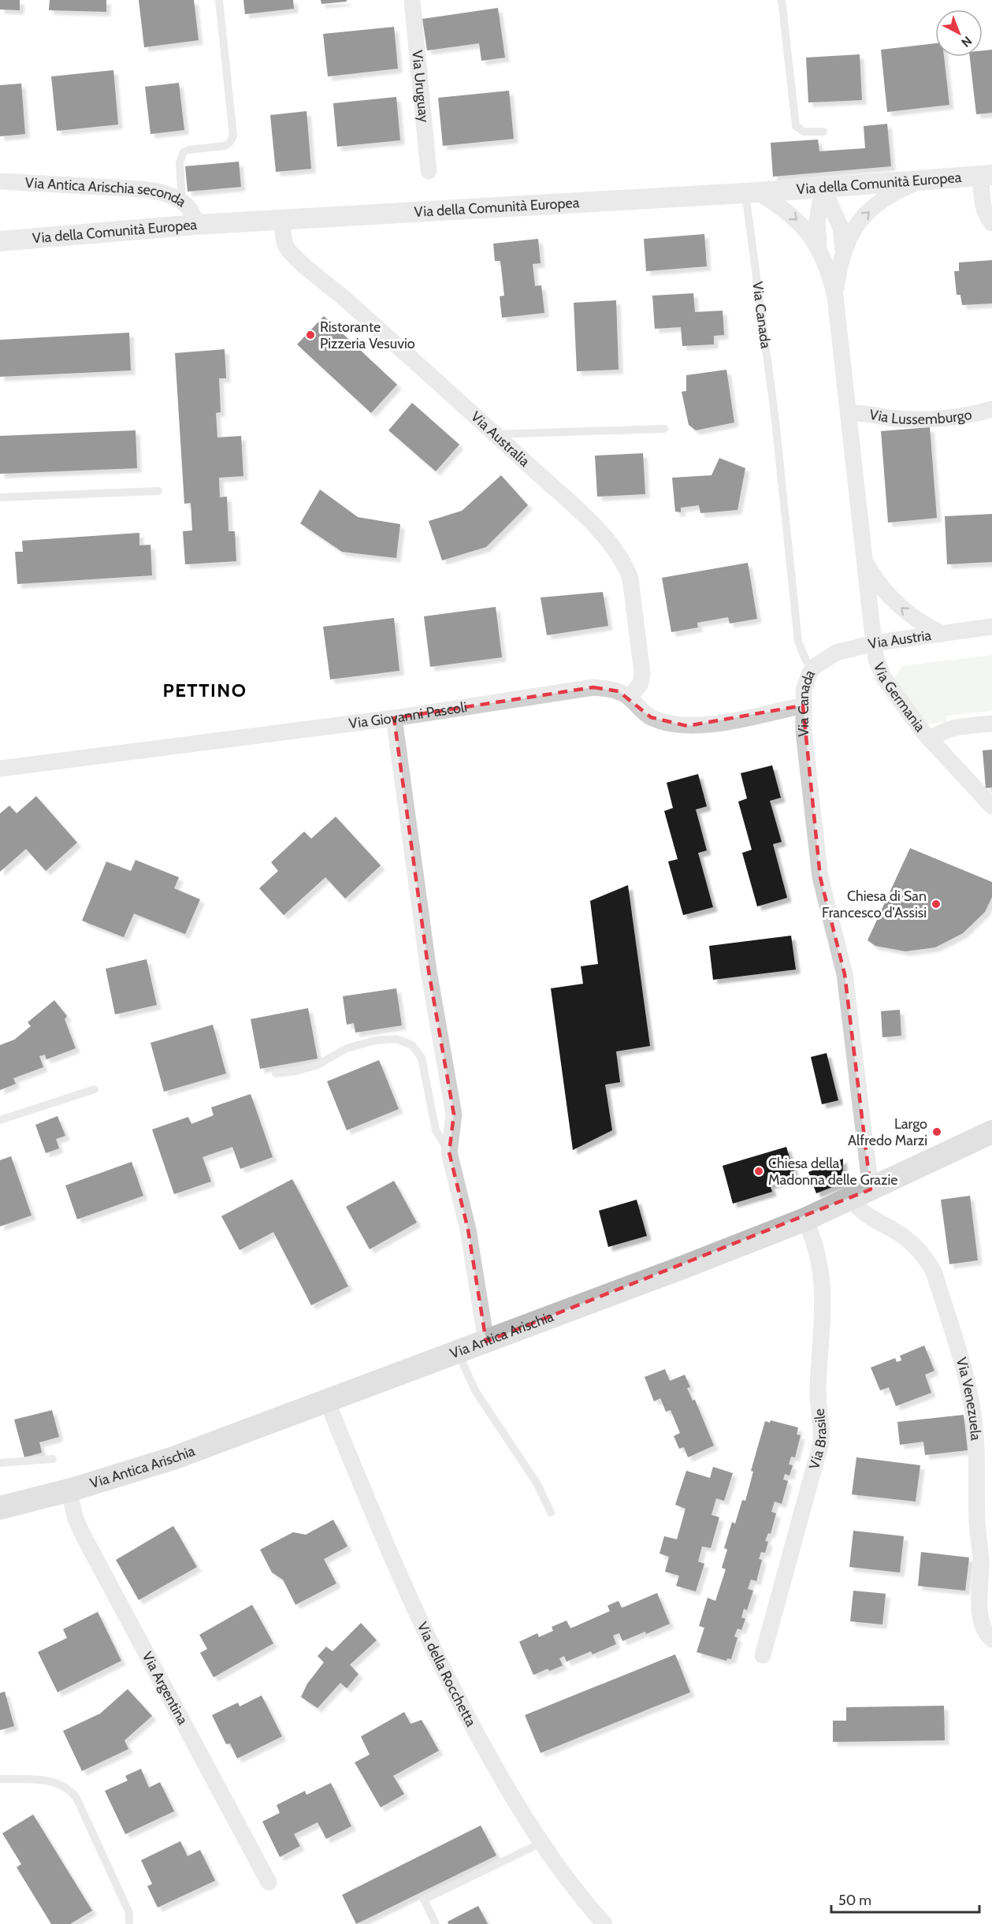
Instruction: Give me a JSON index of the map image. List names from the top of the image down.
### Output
{
  "streets": {
    "main road": ["Via Antica Arischia"],
    "street": [
      "Via Uruguay",
      "Via della Comunità Europea",
      "Via Antica Arischia seconda",
      "Via Canada",
      "Via Lussemburgo",
      "Via Australia",
      "Via Austria",
      "Via Germania",
      "Via Giovanni Pascoli",
      "Via Venezuela",
      "Via Brasile",
      "Via della Rocchetta",
      "Via Argentina"
    ]
  },
  "crossings": [
    ["Via della Comunità Europea", "Via Antica Arischia seconda"],
    ["Via della Comunità Europea", "Via Canada"],
    ["Via della Comunità Europea", "Via Australia"],
    ["Via della Comunità Europea", "Via Germania"],
    ["Via Canada", "Via Austria"],
    ["Via Canada", "Via Germania"],
    ["Via Canada", "Via Giovanni Pascoli"],
    ["Via Canada", "Via Antica Arischia"],
    ["Via Canada", "Via Venezuela"],
    ["Via Lussemburgo", "Via Germania"],
    ["Via Australia", "Via Giovanni Pascoli"],
    ["Via Austria", "Via Germania"],
    ["Via Antica Arischia", "Via Venezuela"],
    ["Via Antica Arischia", "Via Brasile"],
    ["Via Antica Arischia", "Via della Rocchetta"],
    ["Via Antica Arischia", "Via Argentina"]
  ],
  "districts": ["PETTINO"],
  "places": [
    "Ristorante Pizzeria Vesuvio",
    "Chiesa di San Francesco d'Assisi",
    "Largo Alfredo Marzi",
    "Chiesa della Madonna delle Grazie"
  ],
  "scale_bar": "50 m",
  "north": "bottom right"
}
